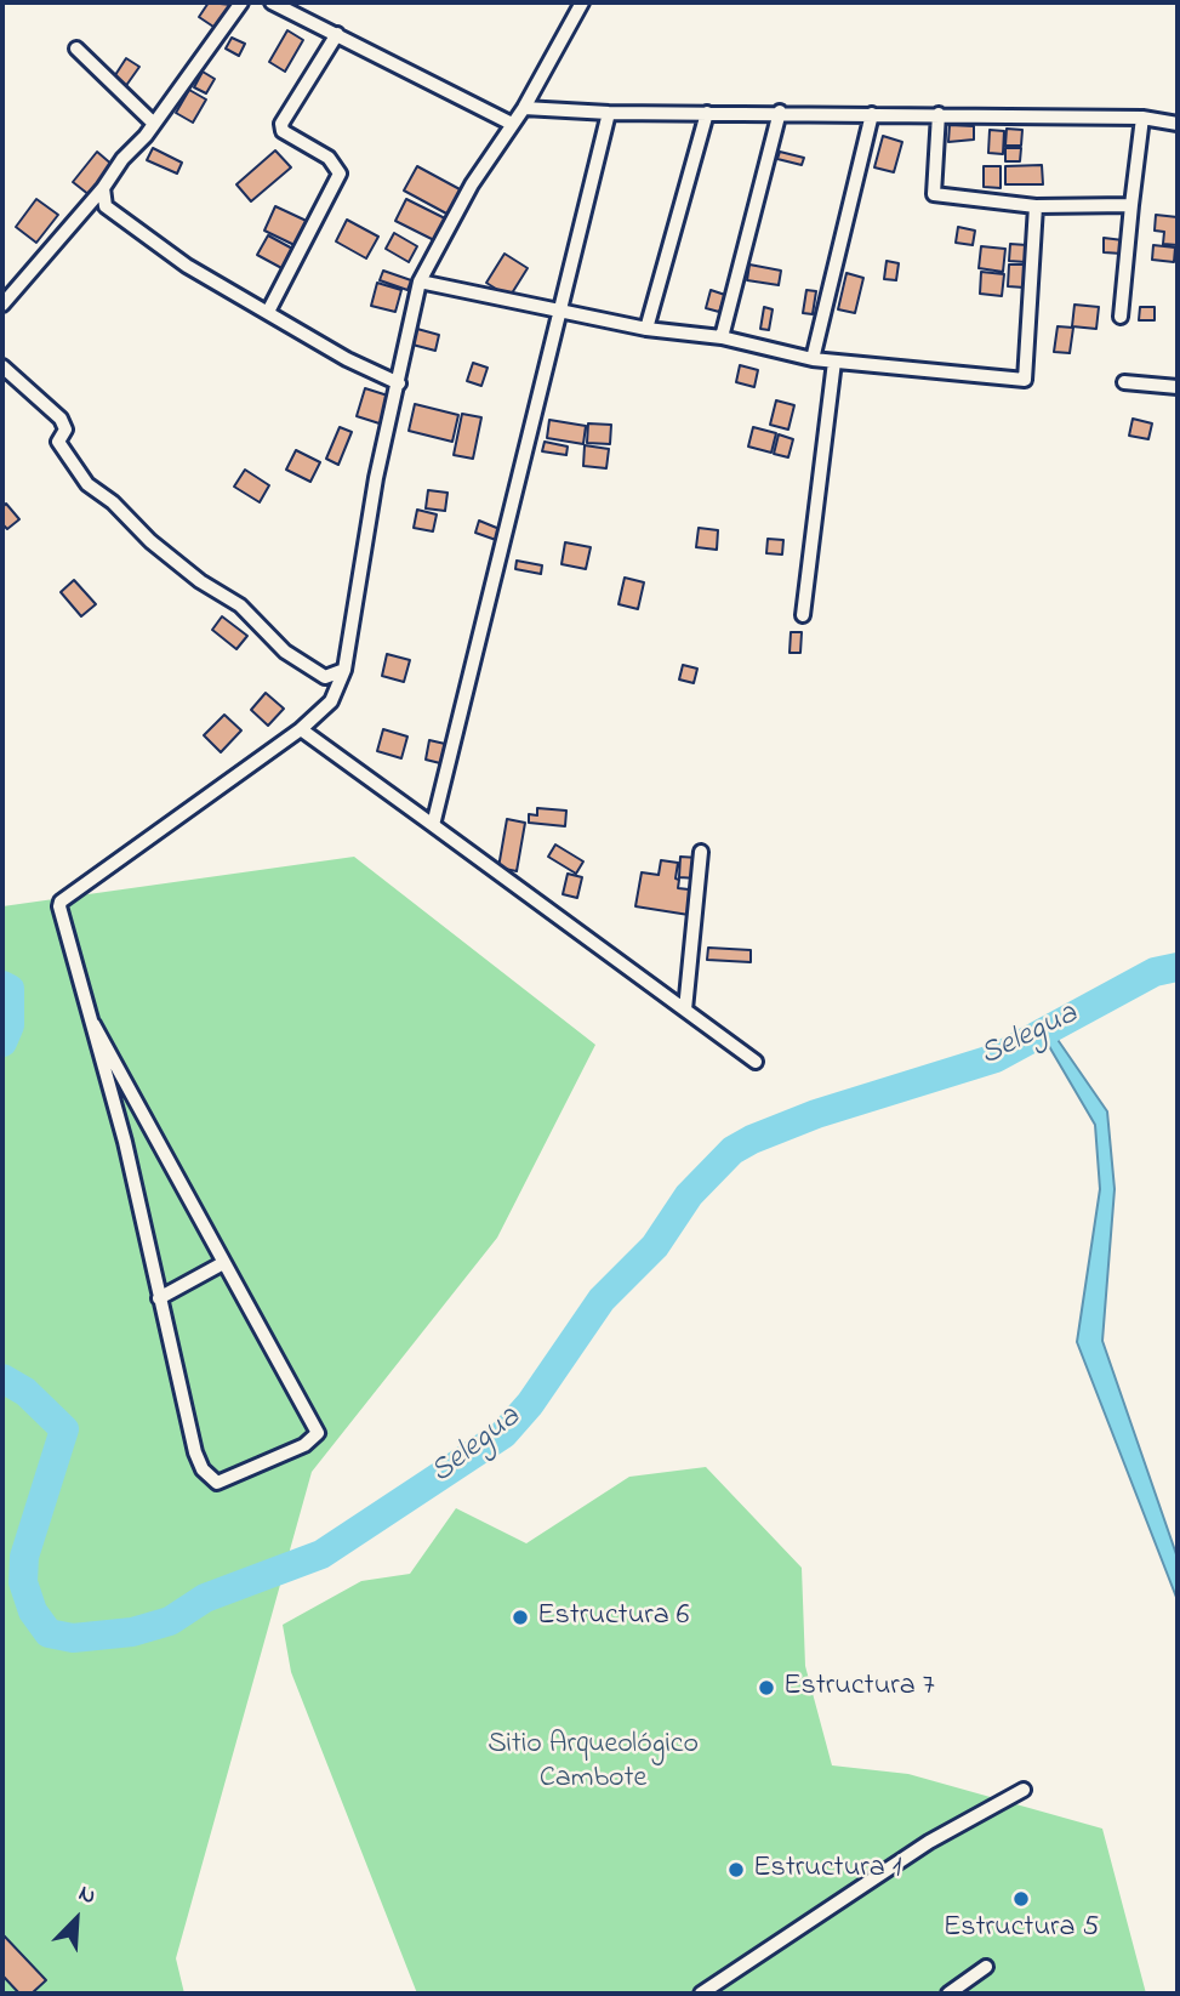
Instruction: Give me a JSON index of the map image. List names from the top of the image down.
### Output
{
  "water": ["Selegua"],
  "parks": ["Sitio Arqueológico Cambote"],
  "places": [
    "Estructura 6",
    "Estructura 7",
    "Estructura 1",
    "Estructura 5"
  ],
  "north": "top right"
}
